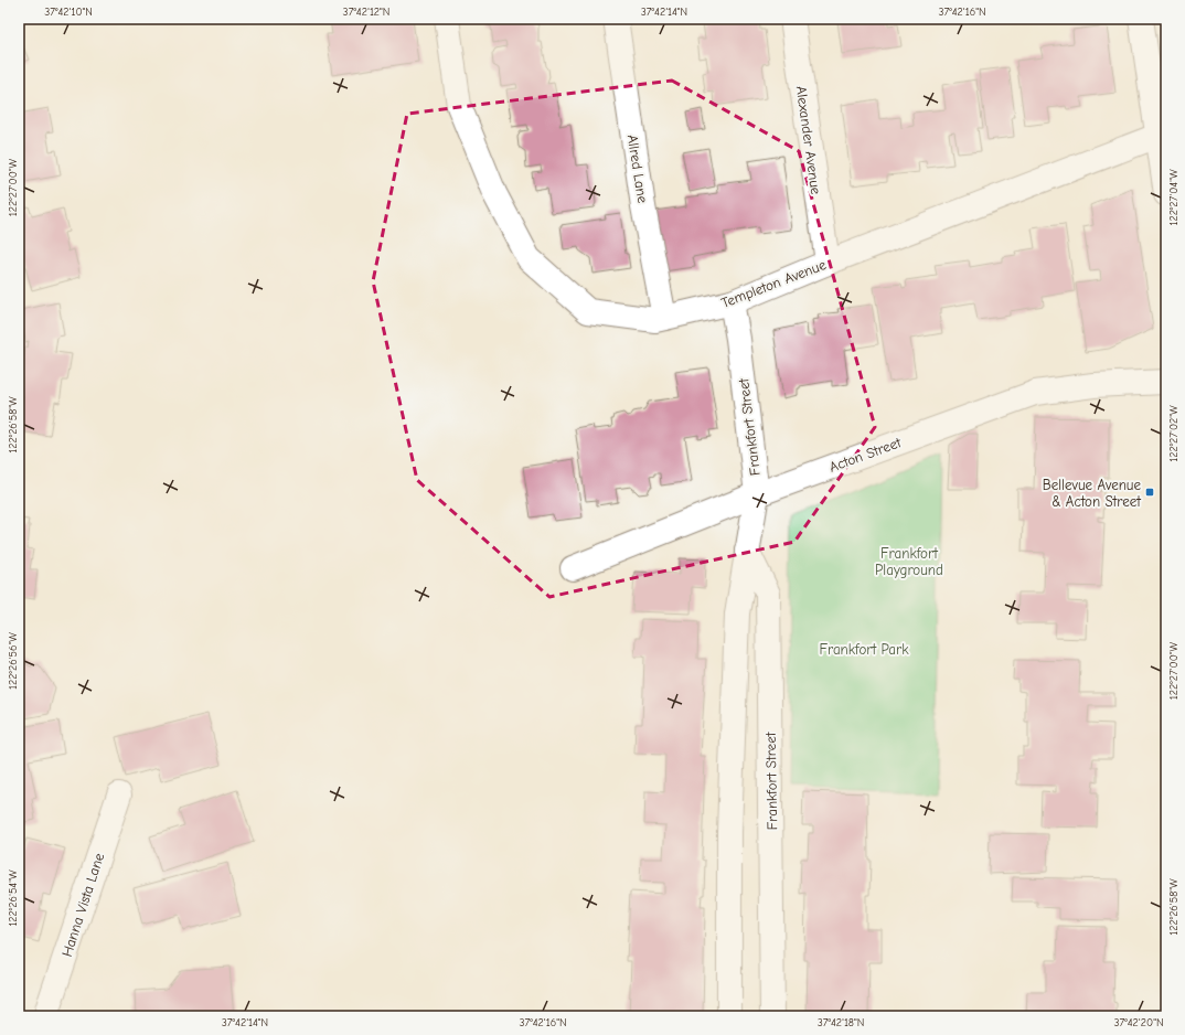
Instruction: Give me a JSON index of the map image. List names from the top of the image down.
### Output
{
  "streets": {
    "street": [
      "Alexander Avenue",
      "Allred Lane",
      "Templeton Avenue",
      "Frankfort Street",
      "Acton Street",
      "Hanna Vista Lane"
    ]
  },
  "crossings": [
    ["Alexander Avenue", "Templeton Avenue"],
    ["Allred Lane", "Templeton Avenue"],
    ["Templeton Avenue", "Frankfort Street"],
    ["Frankfort Street", "Acton Street"]
  ],
  "parks": ["Frankfort Playground", "Frankfort Park"],
  "places": {
    "transit": ["Bellevue Avenue & Acton Street"]
  },
  "coordinates": [
    "37°42'10\"N",
    "37°42'12\"N",
    "37°42'14\"N",
    "37°42'16\"N",
    "122°27'00\"W",
    "122°27'04\"W",
    "122°26'58\"W",
    "122°27'02\"W",
    "122°26'56\"W",
    "122°26'54\"W",
    "37°42'18\"N",
    "37°42'20\"N"
  ]
}
